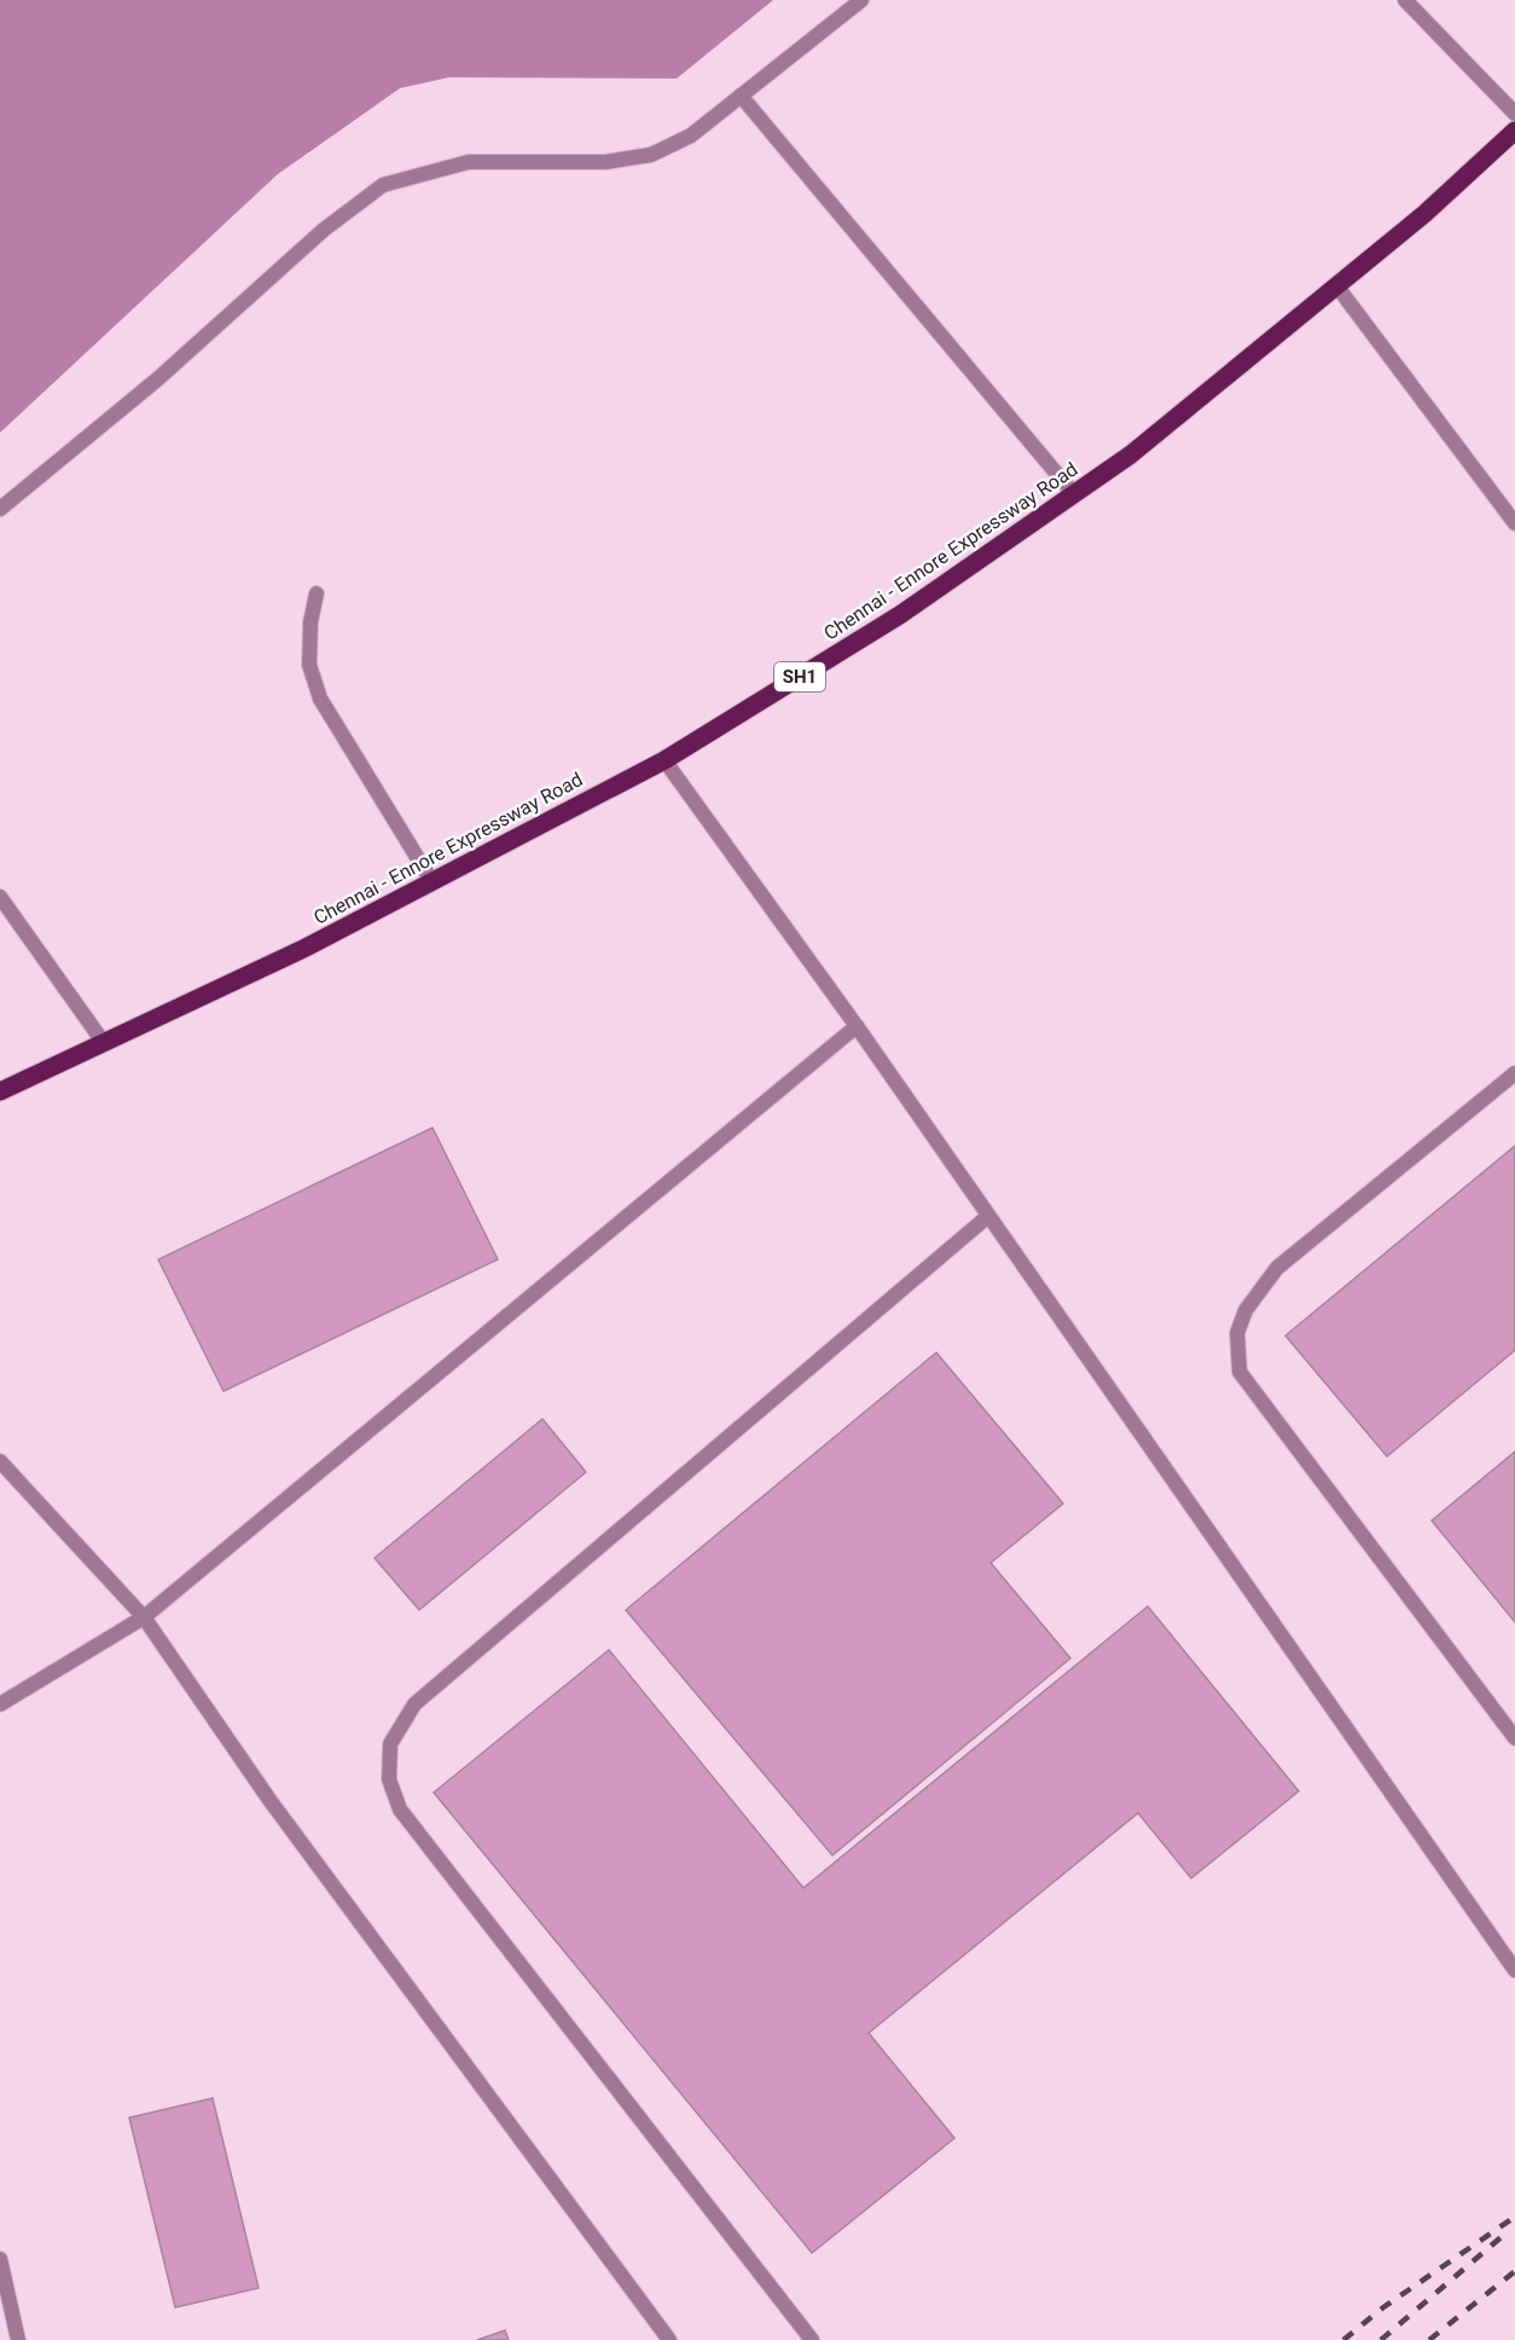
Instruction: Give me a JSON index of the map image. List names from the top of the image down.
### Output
{
  "streets": {
    "main road": ["Chennai - Ennore Expressway Road", "SH1"]
  }
}
